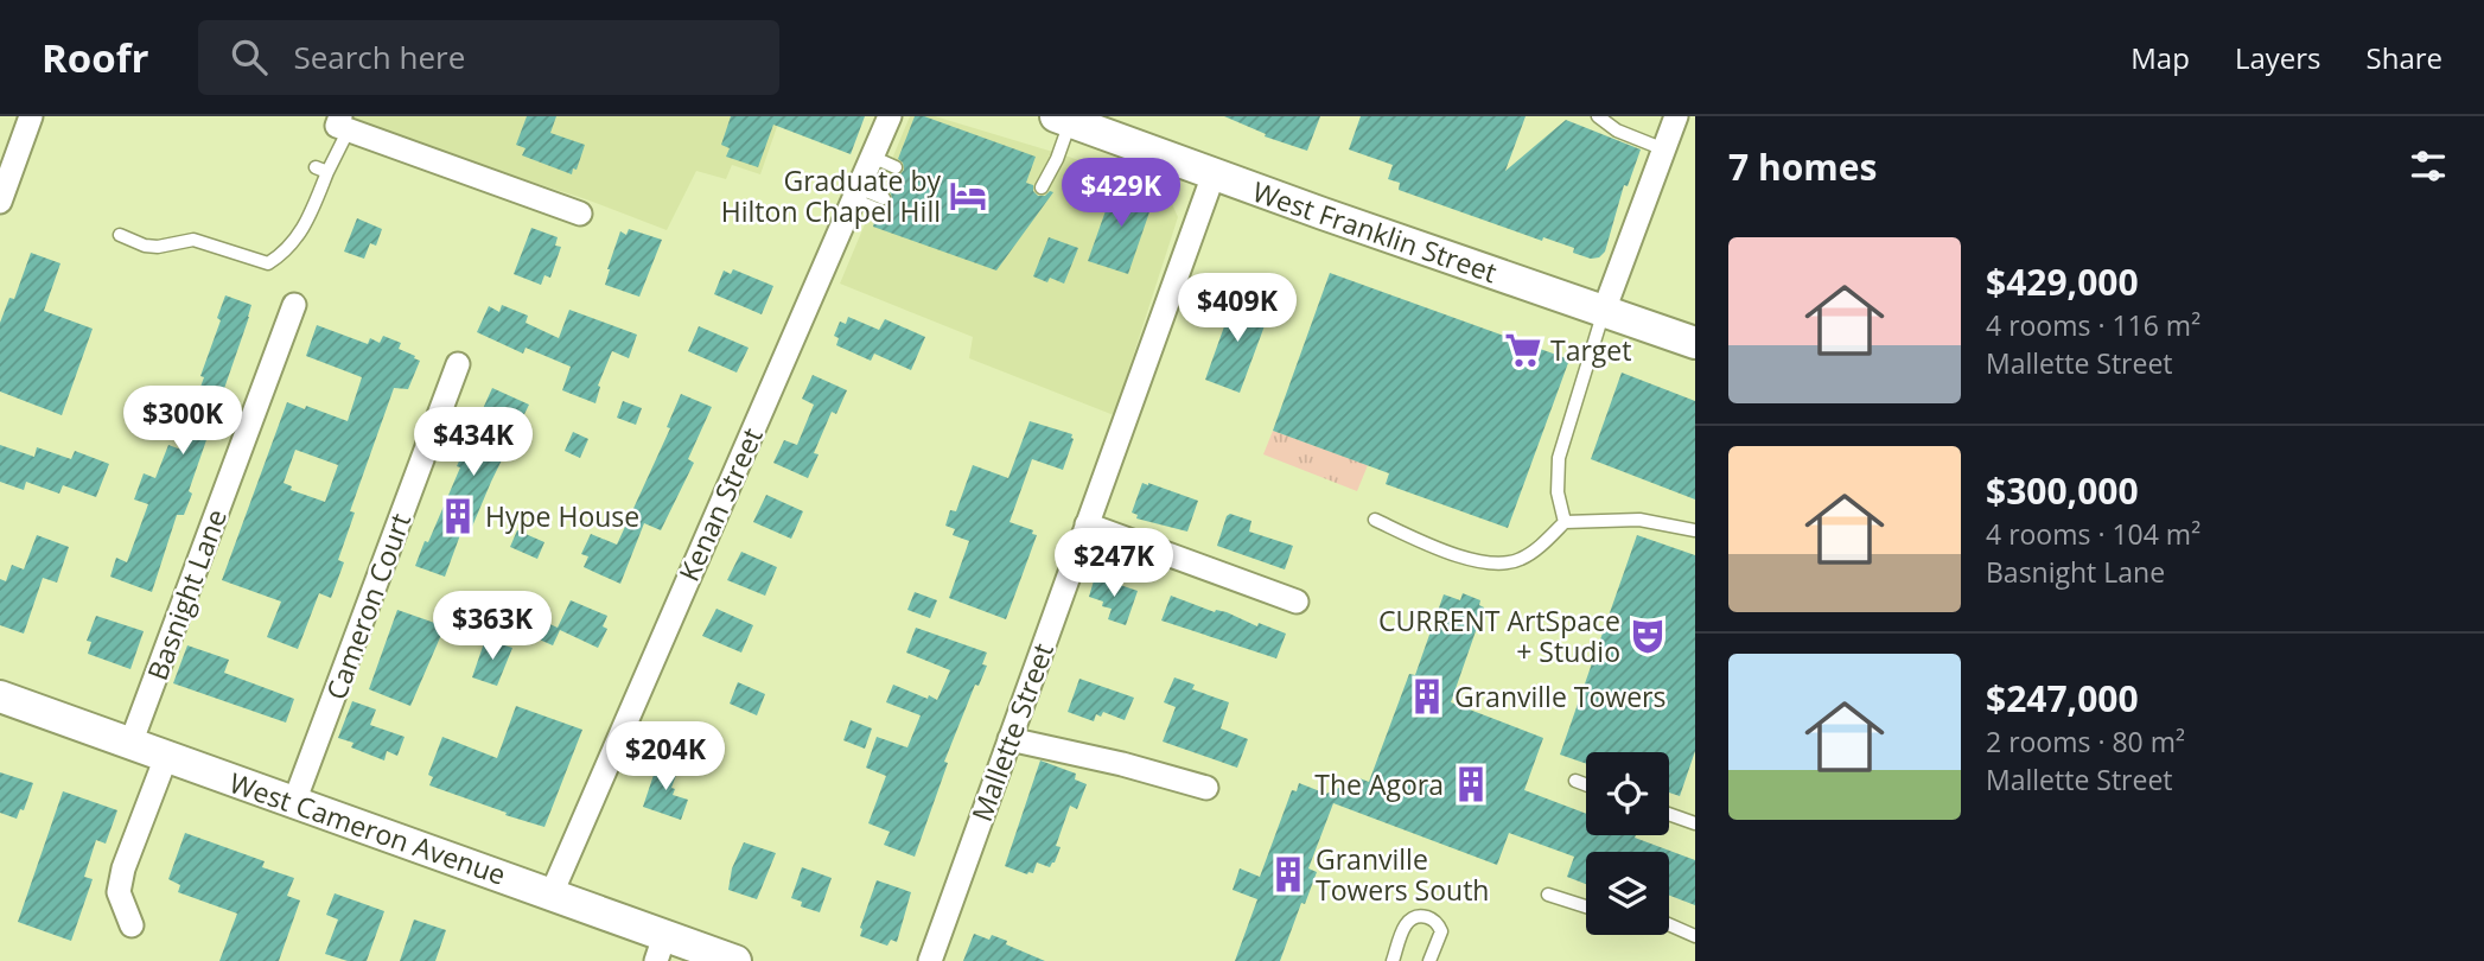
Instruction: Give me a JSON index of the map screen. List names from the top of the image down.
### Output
{
  "streets": {
    "street": [
      "West Franklin Street",
      "Kenan Street",
      "Basnight Lane",
      "Cameron Court",
      "Mallette Street",
      "West Cameron Avenue"
    ]
  },
  "crossings": [
    ["West Franklin Street", "Mallette Street"],
    ["Kenan Street", "West Cameron Avenue"],
    ["Basnight Lane", "West Cameron Avenue"],
    ["Cameron Court", "West Cameron Avenue"]
  ],
  "places": {
    "hotel": ["Graduate by Hilton Chapel Hill"],
    "supermarket": ["Target"],
    "building": [
      "Hype House",
      "Granville Towers",
      "The Agora",
      "Granville Towers South"
    ],
    "theatre": ["CURRENT ArtSpace + Studio"]
  },
  "page": {
    "header": "Roofr",
    "search": "Search here",
    "nav": ["Map", "Layers", "Share"],
    "heading": "7 homes",
    "price": [
      "$429K",
      "$409K",
      "$300K",
      "$434K",
      "$247K",
      "$363K",
      "$204K"
    ],
    "list": [
      {
        "name": "$429,000",
        "note": "4 rooms · 116 m² · Mallette Street"
      },
      {
        "name": "$300,000",
        "note": "4 rooms · 104 m² · Basnight Lane"
      },
      {
        "name": "$247,000",
        "note": "2 rooms · 80 m² · Mallette Street"
      }
    ]
  }
}
